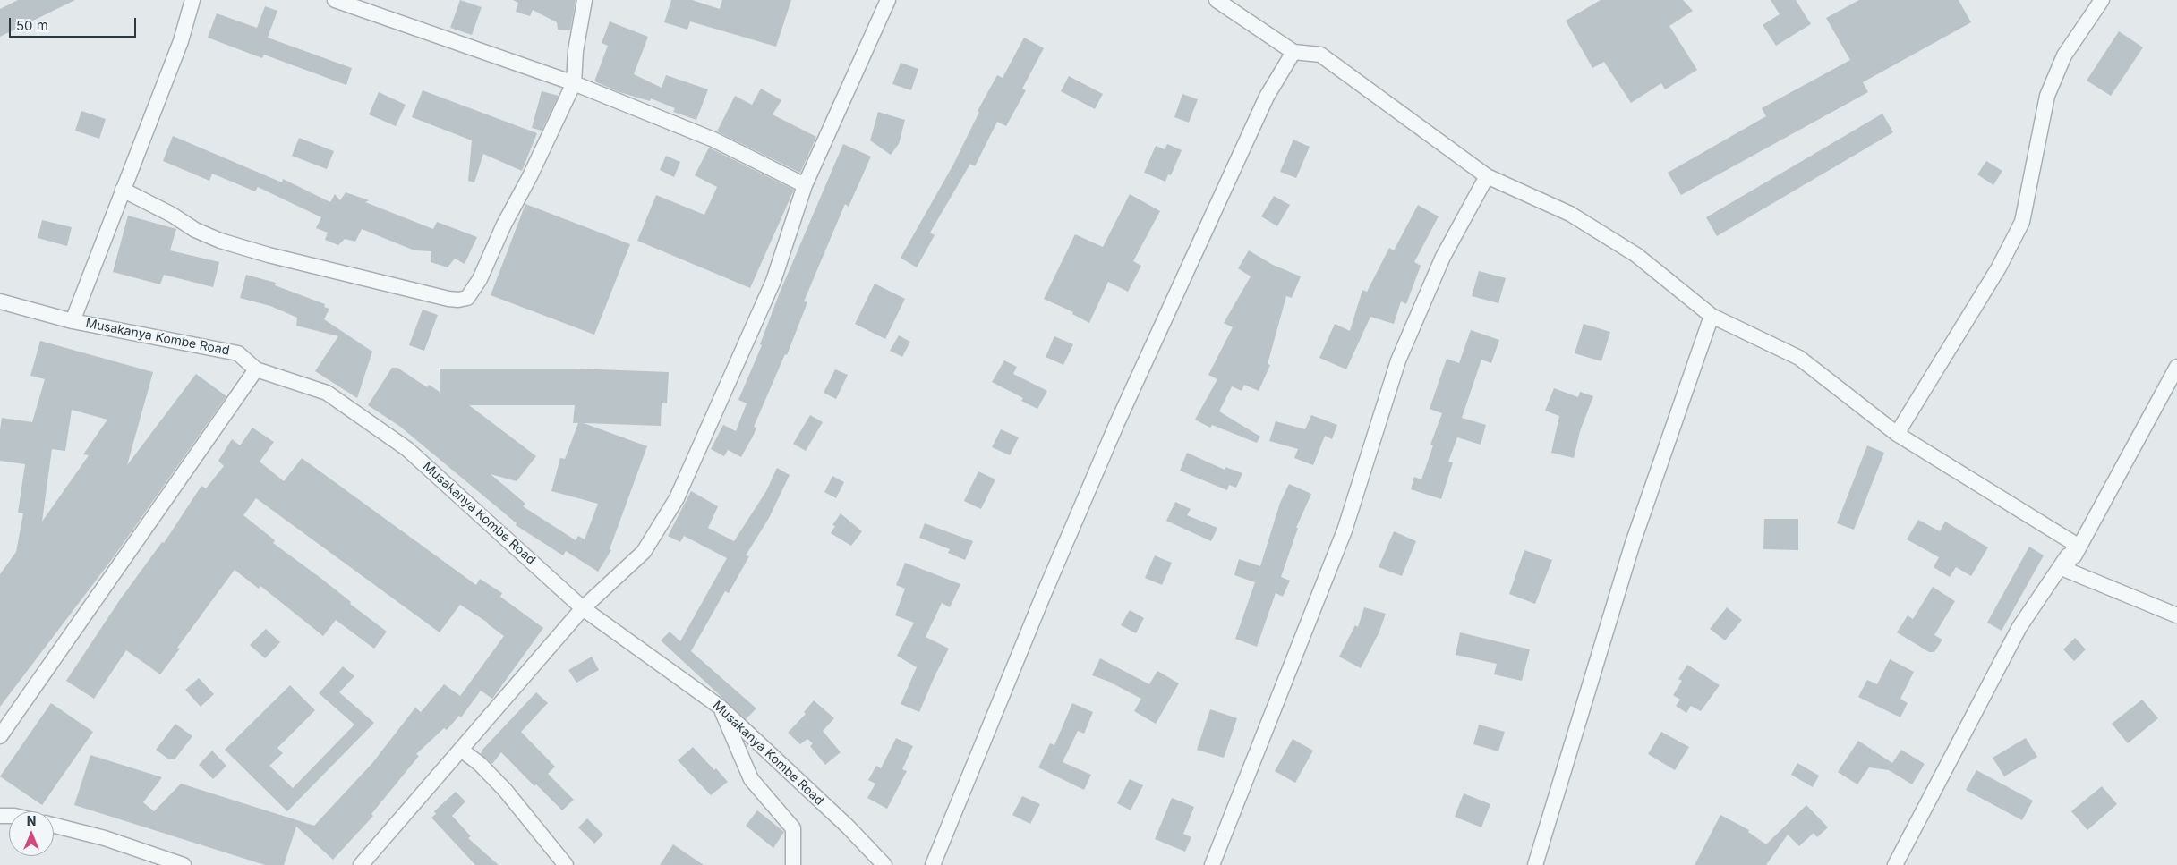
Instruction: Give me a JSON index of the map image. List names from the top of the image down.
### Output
{
  "streets": {
    "street": ["Musakanya Kombe Road"]
  },
  "scale_bar": "50 m",
  "north": "top"
}
